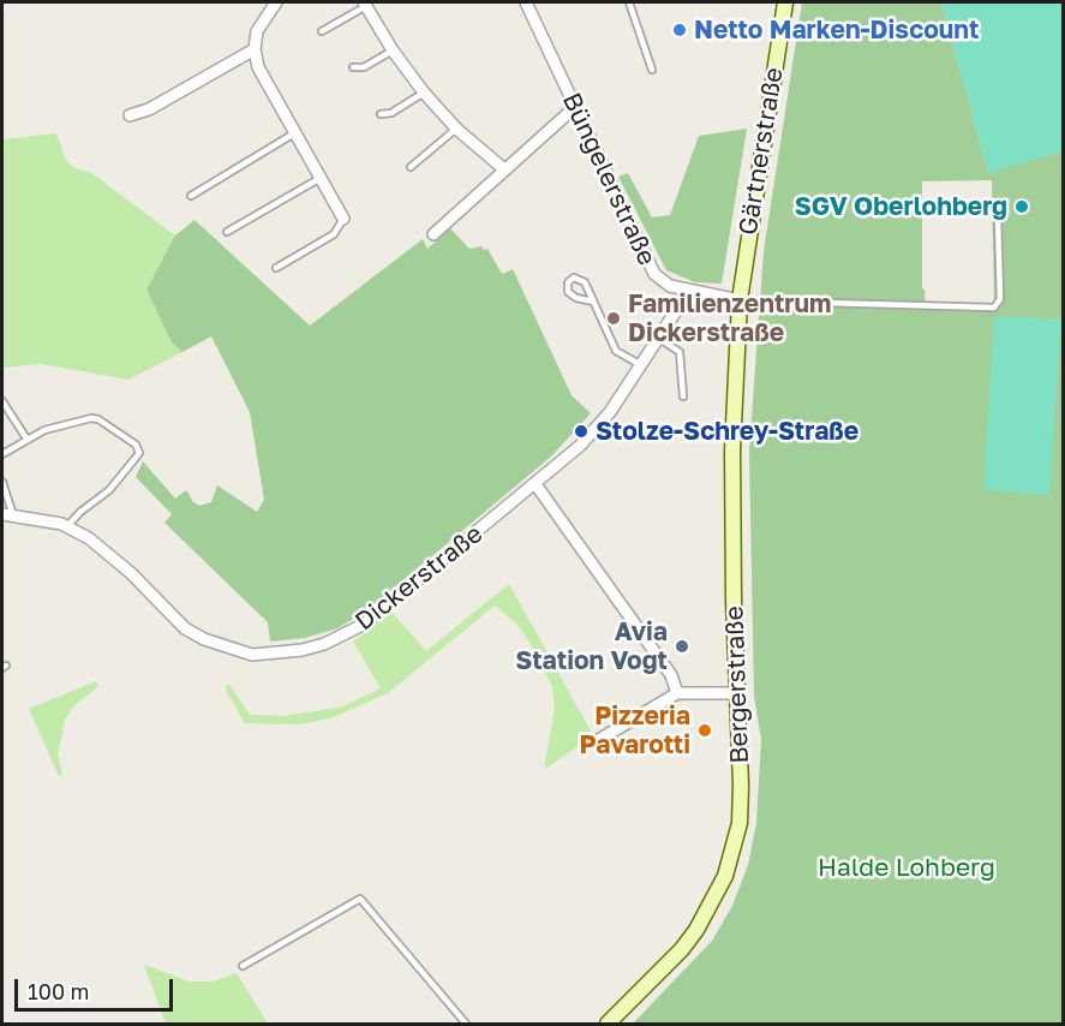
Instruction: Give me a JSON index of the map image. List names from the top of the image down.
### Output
{
  "streets": {
    "main road": ["Gärtnerstraße", "Bergerstraße"],
    "street": ["Büngelerstraße", "Dickerstraße"]
  },
  "crossings": [
    ["Gärtnerstraße", "Büngelerstraße"],
    ["Gärtnerstraße", "Bergerstraße"],
    ["Büngelerstraße", "Dickerstraße"],
    ["Büngelerstraße", "Bergerstraße"]
  ],
  "parks": ["Halde Lohberg"],
  "places": [
    "Netto Marken-Discount",
    "SGV Oberlohberg",
    "Familienzentrum Dickerstraße",
    "Stolze-Schrey-Straße",
    "Avia Station Vogt",
    "Pizzeria Pavarotti"
  ],
  "scale_bar": "100 m"
}
